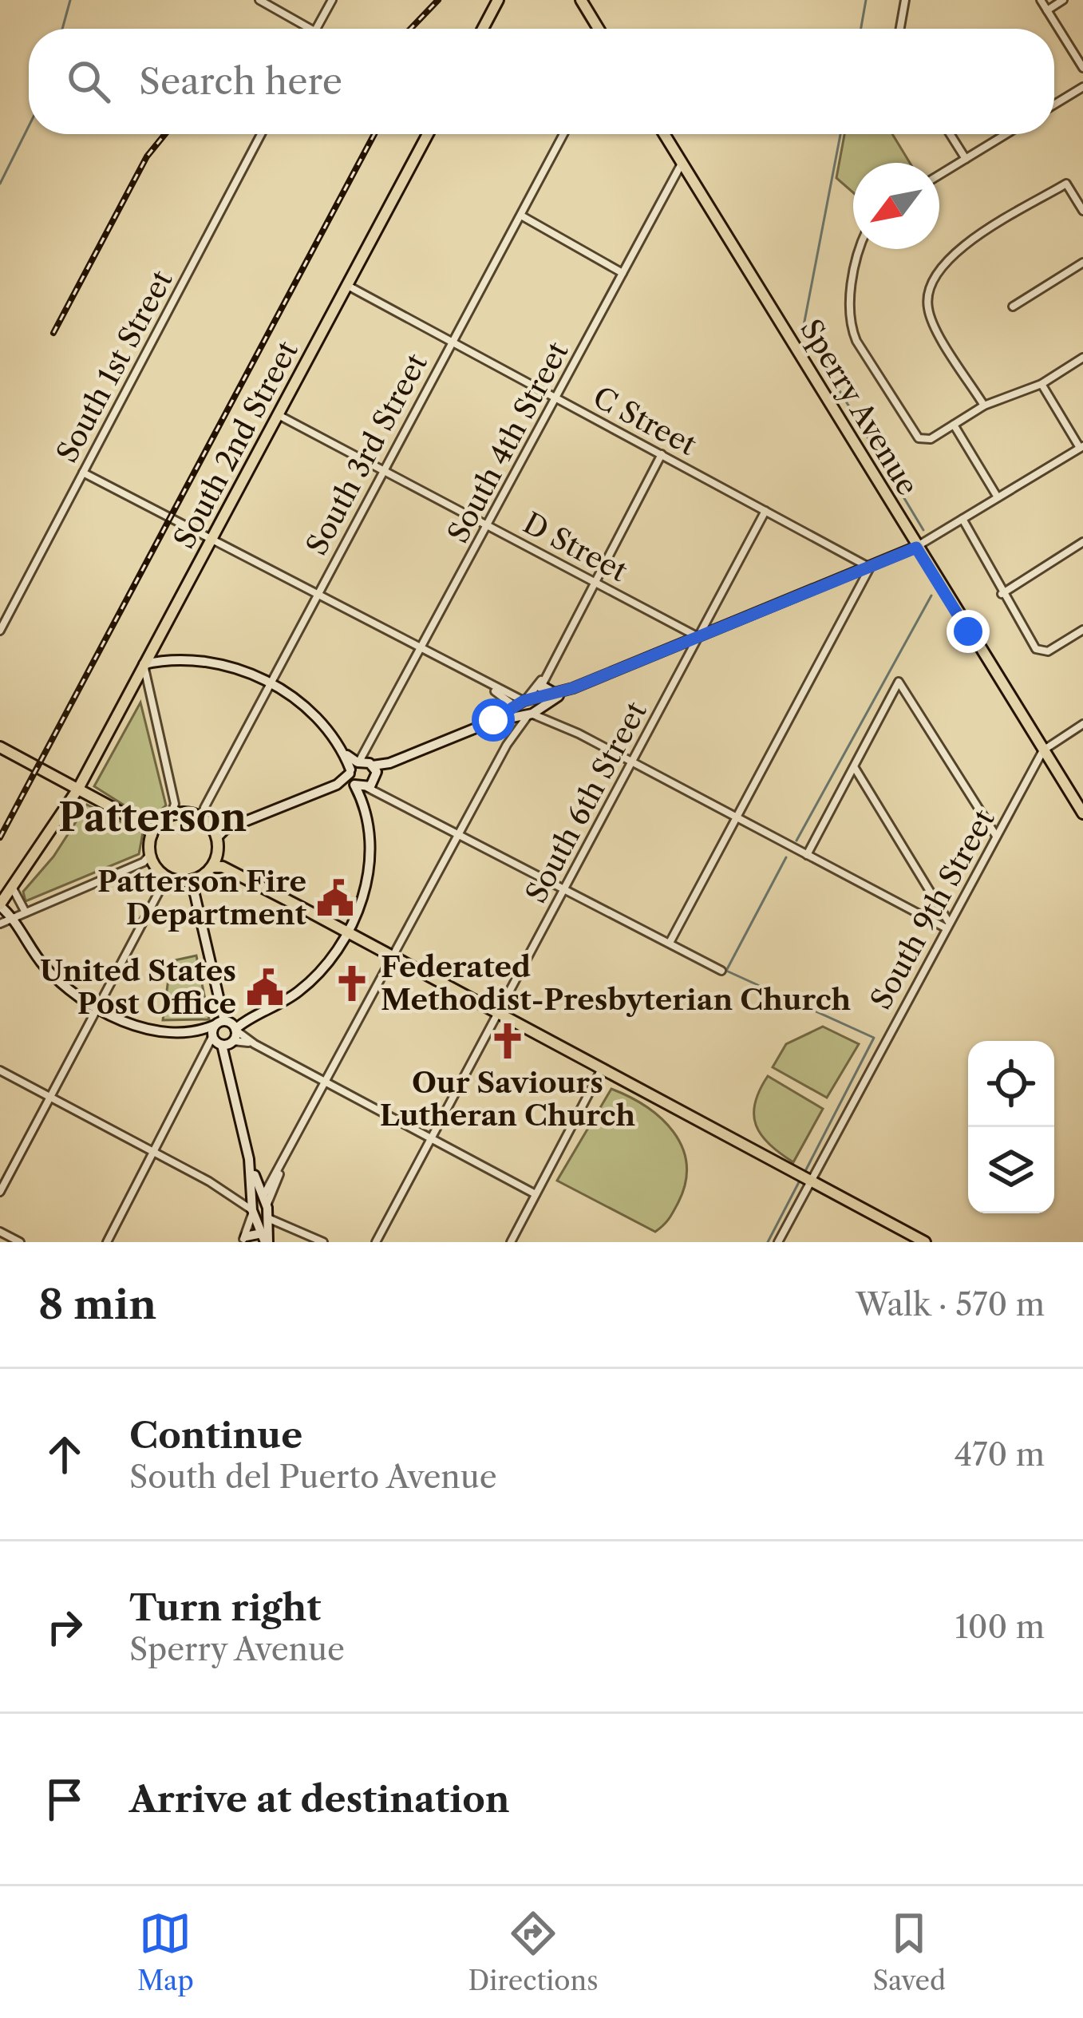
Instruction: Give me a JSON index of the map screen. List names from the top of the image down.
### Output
{
  "streets": {
    "main road": ["Sperry Avenue", "South 2nd Street"],
    "street": [
      "South 1st Street",
      "C Street",
      "South 4th Street",
      "South 3rd Street",
      "D Street",
      "South 6th Street",
      "South 9th Street"
    ]
  },
  "crossings": [
    ["Sperry Avenue", "South 4th Street"],
    ["Sperry Avenue", "South 9th Street"],
    ["C Street", "South 4th Street"],
    ["C Street", "South 2nd Street"],
    ["C Street", "South 3rd Street"],
    ["C Street", "South 6th Street"],
    ["South 4th Street", "D Street"],
    ["South 2nd Street", "D Street"],
    ["South 3rd Street", "D Street"],
    ["D Street", "South 6th Street"]
  ],
  "districts": ["Patterson"],
  "places": {
    "public building": ["Patterson Fire Department", "United States Post Office"],
    "church": ["Federated Methodist-Presbyterian Church", "Our Saviours Lutheran Church"]
  },
  "north": "bottom left",
  "page": {
    "search": "Search here",
    "heading": ["8 min", "Walk · 570 m"],
    "list": [
      ["Continue", "South del Puerto Avenue", "470 m"],
      ["Turn right", "Sperry Avenue", "100 m"],
      "Arrive at destination"
    ],
    "nav": ["Map", "Directions", "Saved"]
  }
}
